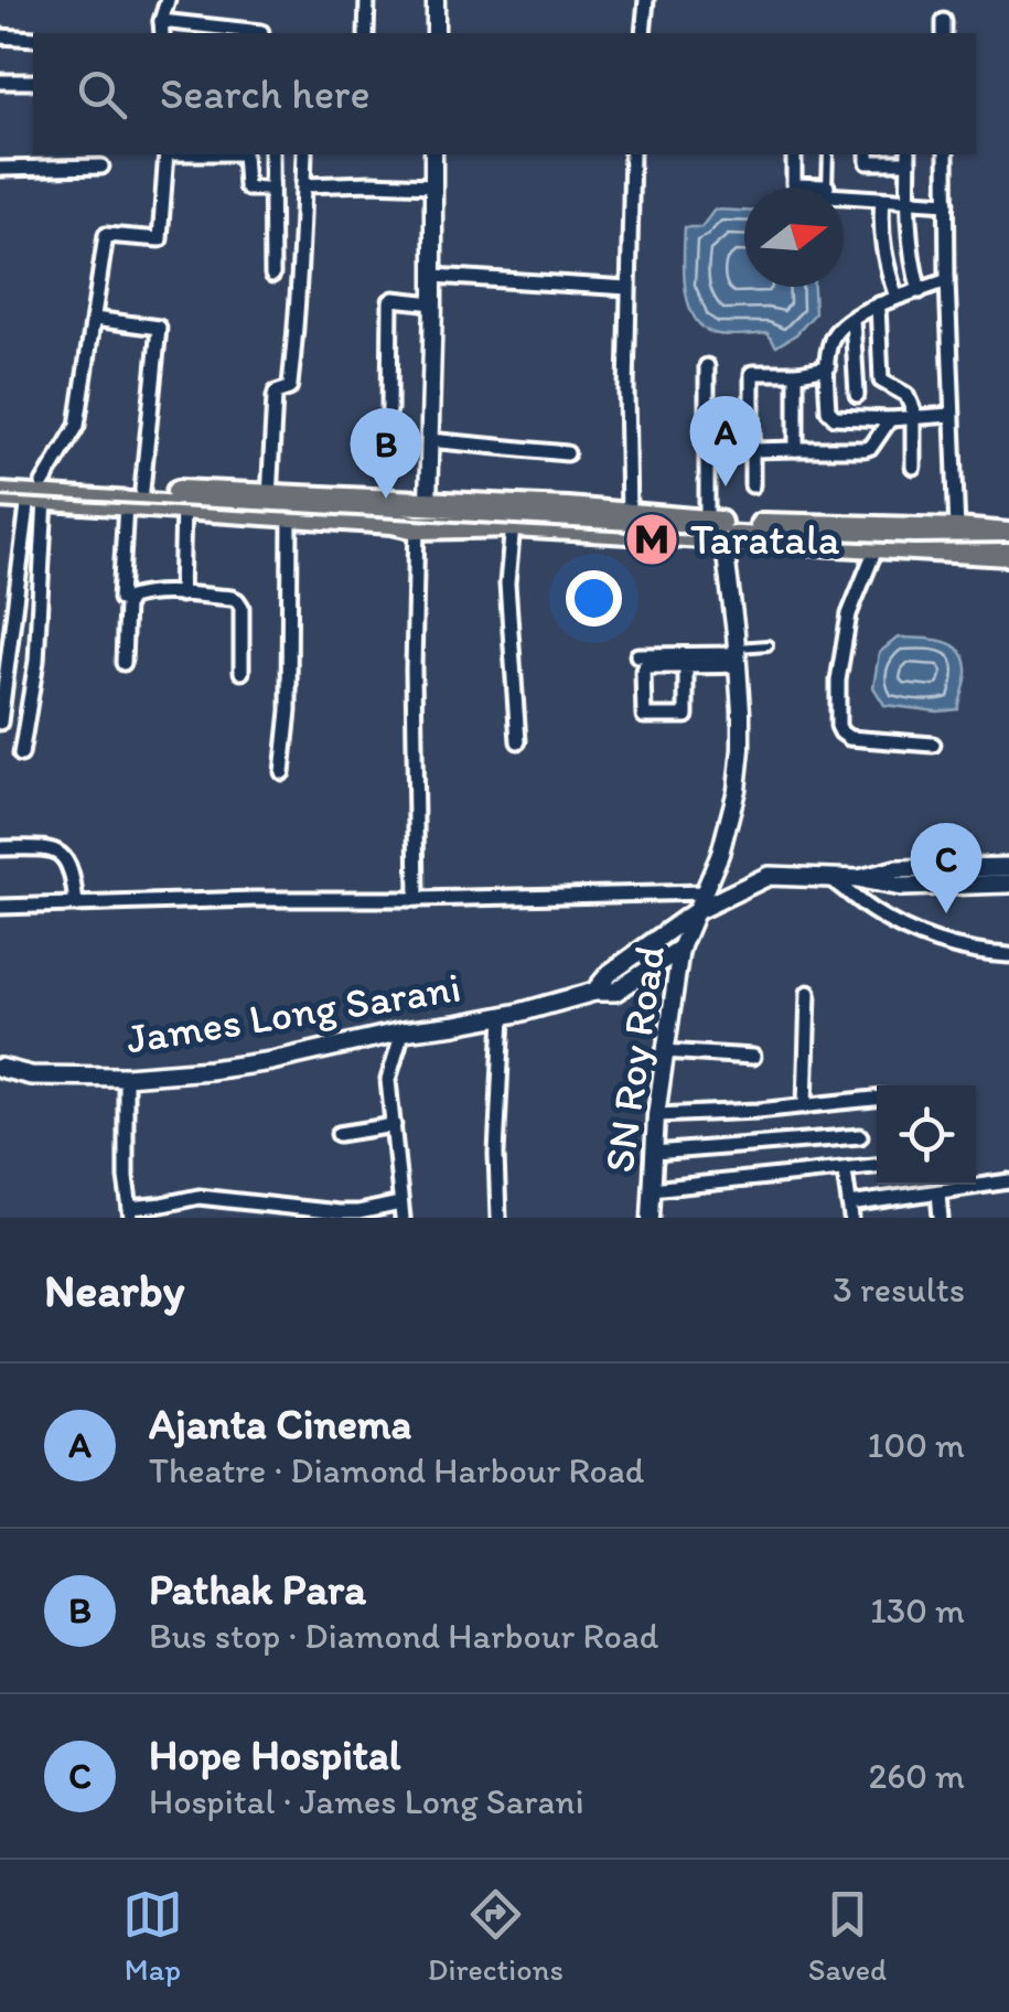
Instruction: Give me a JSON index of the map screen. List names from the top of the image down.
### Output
{
  "streets": {
    "main road": ["James Long Sarani"],
    "street": ["SN Roy Road"]
  },
  "crossings": [
    ["James Long Sarani", "SN Roy Road"]
  ],
  "places": {
    "metro station": ["Taratala"]
  },
  "north": "right",
  "page": {
    "search": "Search here",
    "pins": ["A", "B", "C"],
    "heading": ["Nearby", "3 results"],
    "list": [
      {
        "mark": "A",
        "name": "Ajanta Cinema",
        "note": "Theatre · Diamond Harbour Road",
        "value": "100 m"
      },
      {
        "mark": "B",
        "name": "Pathak Para",
        "note": "Bus stop · Diamond Harbour Road",
        "value": "130 m"
      },
      {
        "mark": "C",
        "name": "Hope Hospital",
        "note": "Hospital · James Long Sarani",
        "value": "260 m"
      }
    ],
    "nav": ["Map", "Directions", "Saved"]
  }
}
